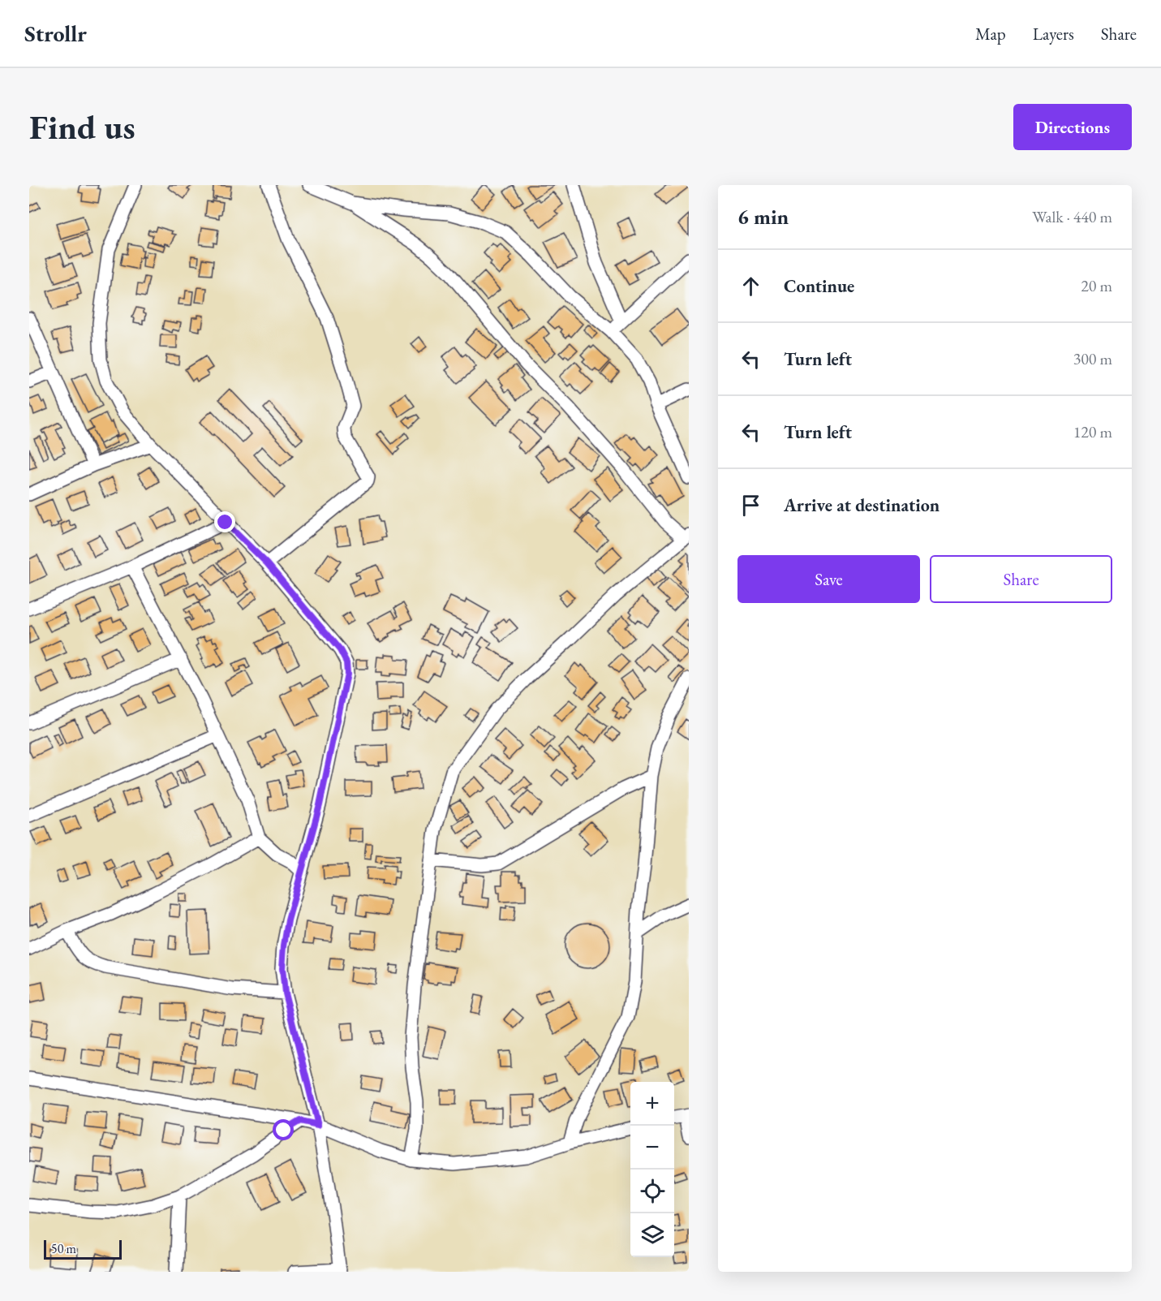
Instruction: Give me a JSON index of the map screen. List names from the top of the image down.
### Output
{
  "scale_bar": "50 m",
  "page": {
    "header": "Strollr",
    "nav": ["Map", "Layers", "Share"],
    "buttons": [
      "Directions",
      ["Save", "Share"]
    ],
    "title": "Find us",
    "heading": ["6 min", "Walk · 440 m"],
    "list": [
      ["Continue", "20 m"],
      ["Turn left", "300 m"],
      ["Turn left", "120 m"],
      "Arrive at destination"
    ],
    "map_buttons": ["+", "−"],
    "scale": "50 m"
  }
}
